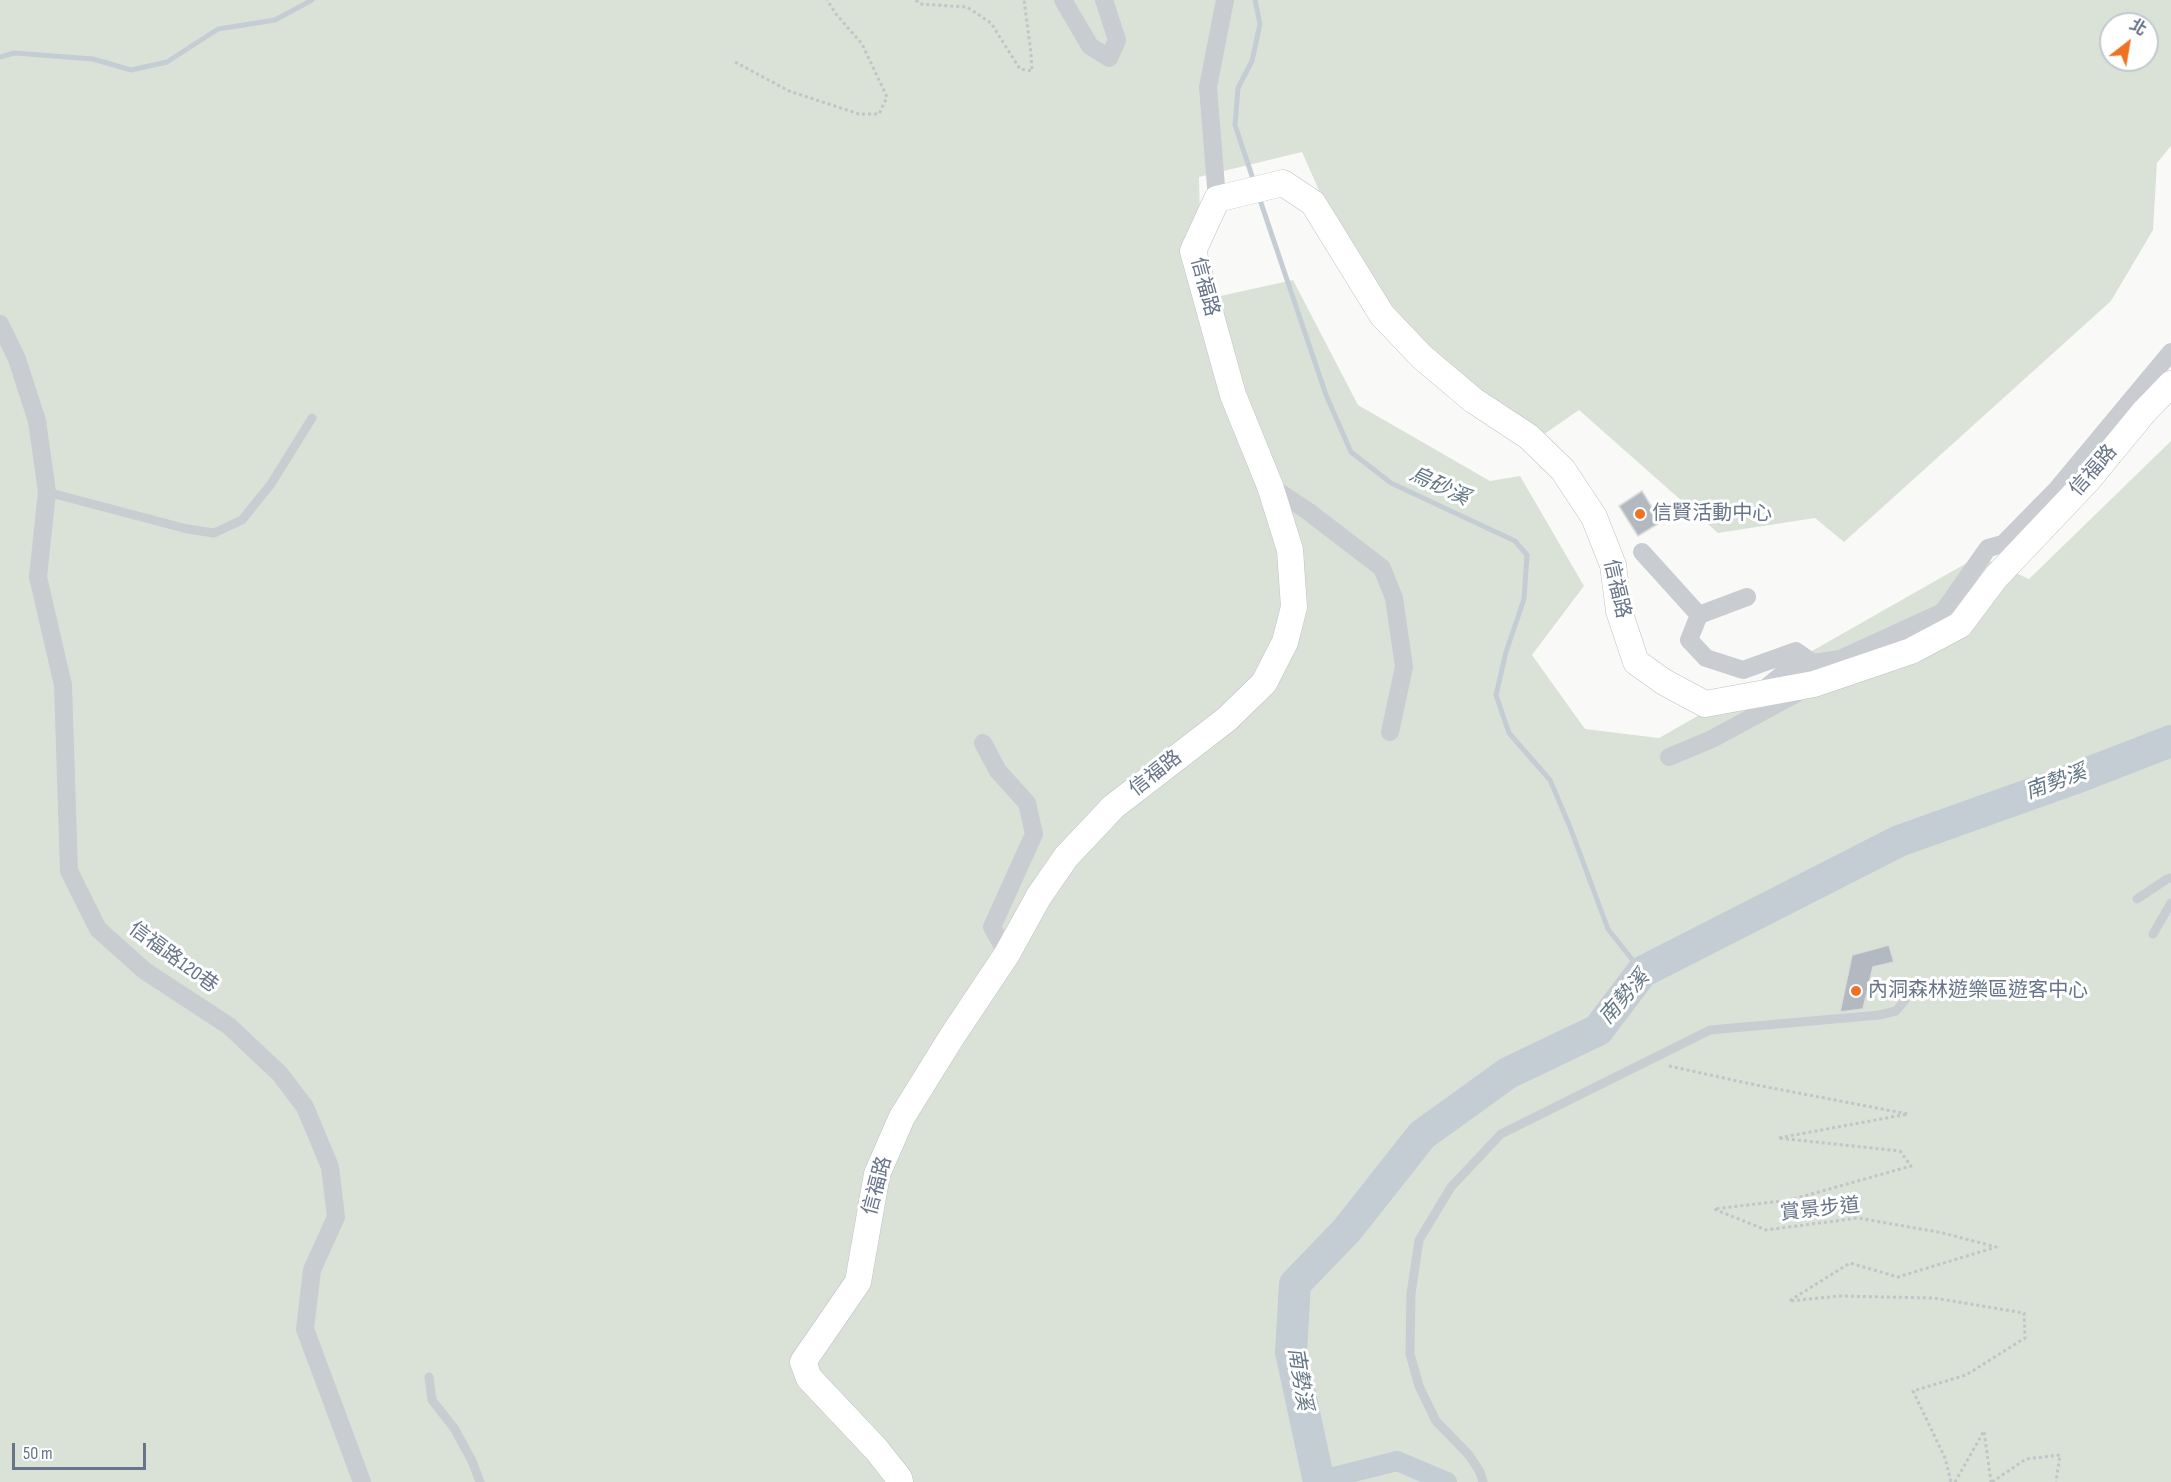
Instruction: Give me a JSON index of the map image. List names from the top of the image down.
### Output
{
  "streets": {
    "street": ["信福路", "信福路120巷"],
    "path": ["賞景步道"]
  },
  "water": ["烏砂溪", "南勢溪"],
  "places": ["信賢活動中心", "內洞森林遊樂區遊客中心"],
  "scale_bar": "50 m",
  "north": "top right"
}
